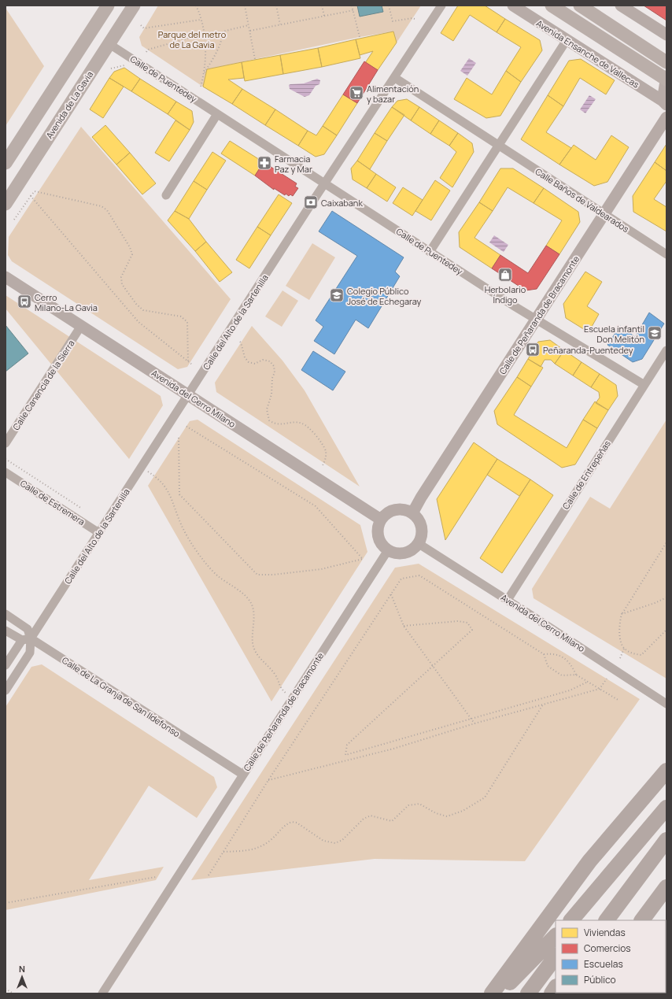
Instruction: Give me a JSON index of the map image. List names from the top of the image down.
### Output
{
  "streets": {
    "main road": [
      "Avenida Ensanche de Vallecas",
      "Avenida de La Gavia",
      "Calle de Peñaranda de Bracamonte",
      "Avenida del Cerro Milano"
    ],
    "street": [
      "Calle de Puentedey",
      "Calle Baños de Valdearados",
      "Calle del Alto de la Sartenilla",
      "Calle Canencia de la Sierra",
      "Calle de Entrepeñas",
      "Calle de Estremera",
      "Calle de La Granja de San Ildefonso"
    ]
  },
  "crossings": [
    ["Calle de Puentedey", "Avenida de La Gavia"],
    ["Calle de Puentedey", "Calle de Peñaranda de Bracamonte"],
    ["Calle de Puentedey", "Calle del Alto de la Sartenilla"],
    ["Calle de Puentedey", "Calle de Entrepeñas"],
    ["Calle Baños de Valdearados", "Calle de Peñaranda de Bracamonte"],
    ["Calle Baños de Valdearados", "Calle del Alto de la Sartenilla"],
    ["Calle de Peñaranda de Bracamonte", "Avenida del Cerro Milano"],
    ["Calle de Peñaranda de Bracamonte", "Calle de La Granja de San Ildefonso"],
    ["Calle del Alto de la Sartenilla", "Avenida del Cerro Milano"],
    ["Calle del Alto de la Sartenilla", "Calle de Estremera"],
    ["Calle del Alto de la Sartenilla", "Calle de La Granja de San Ildefonso"],
    ["Calle Canencia de la Sierra", "Avenida del Cerro Milano"],
    ["Avenida del Cerro Milano", "Calle de Entrepeñas"]
  ],
  "parks": ["Parque del metro de La Gavia"],
  "places": {
    "supermarket": ["Alimentación y bazar"],
    "pharmacy": ["Farmacia Paz y Mar"],
    "bank": ["Caixabank"],
    "shop": ["Herbolario Índigo"],
    "school or university": ["Colegio Público José de Echegaray", "Escuela infantil Don Melitón"],
    "bus stop": ["Cerro Milano-La Gavia", "Peñaranda-Puentedey"]
  },
  "legend": [
    "Viviendas",
    "Comercios",
    "Escuelas",
    "Público"
  ],
  "north": "top"
}
